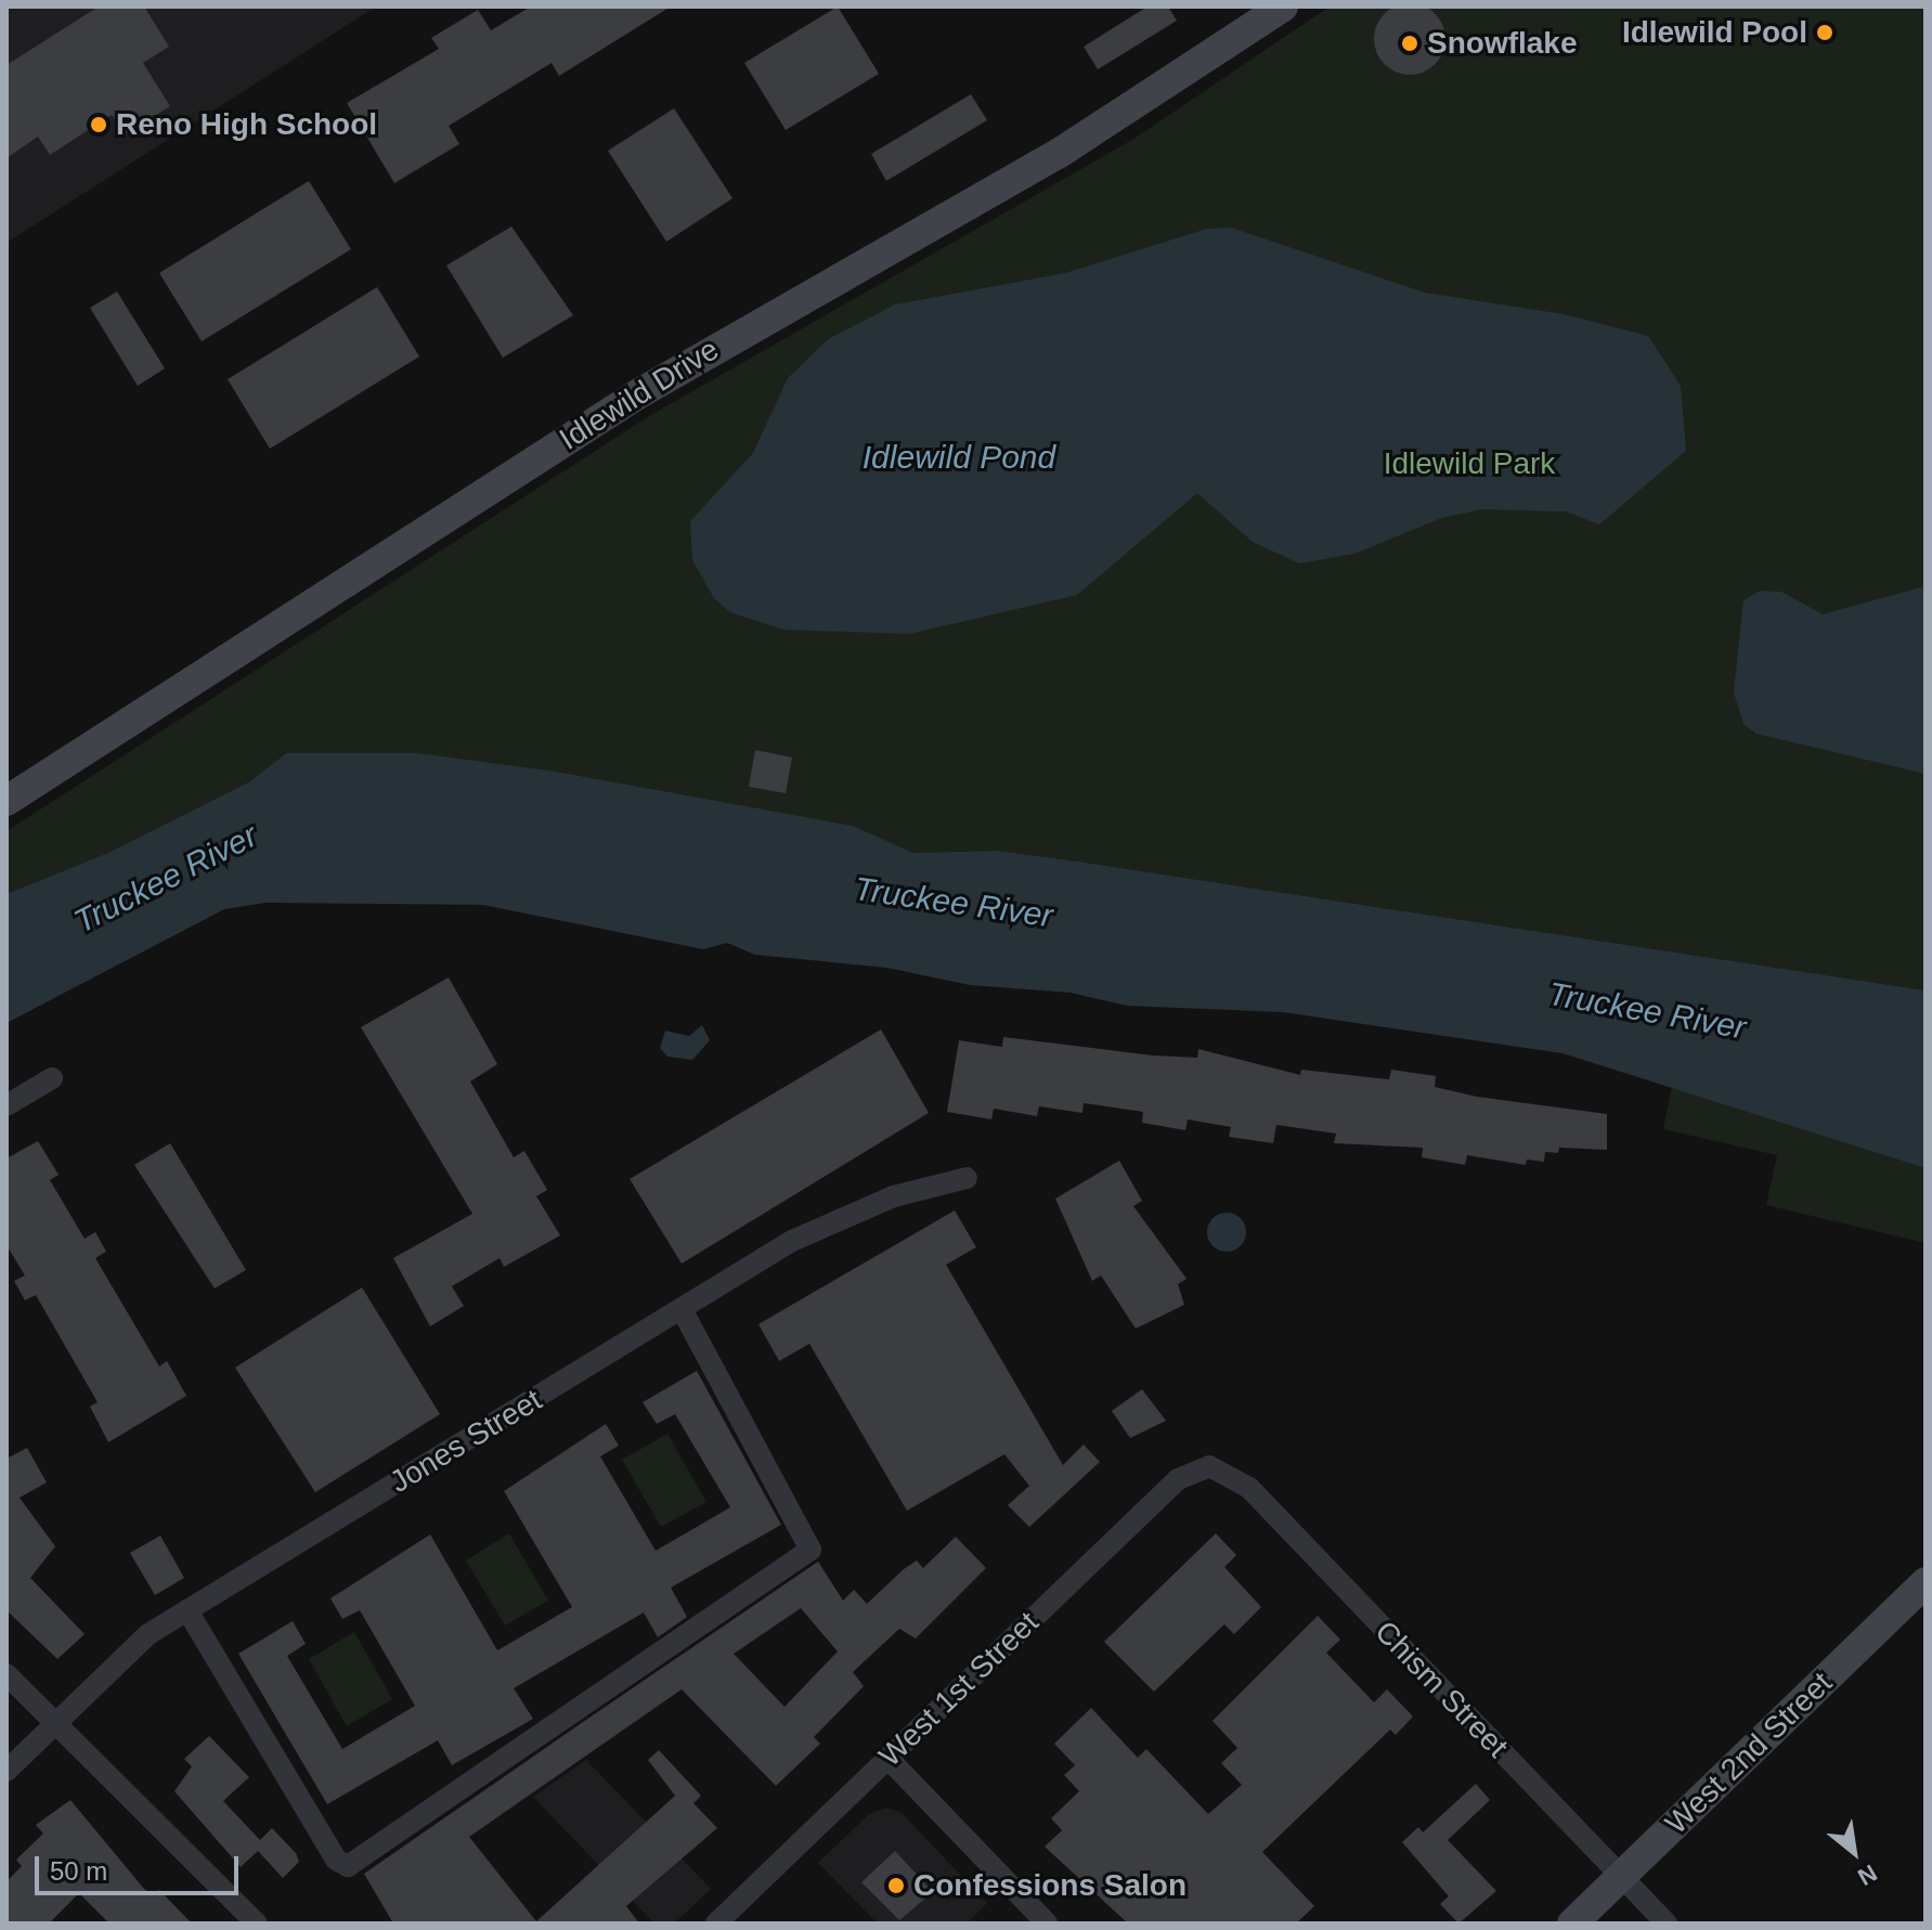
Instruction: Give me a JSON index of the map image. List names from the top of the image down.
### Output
{
  "streets": {
    "street": [
      "Idlewild Drive",
      "Jones Street",
      "West 1st Street",
      "Chism Street",
      "West 2nd Street"
    ]
  },
  "crossings": [
    ["West 1st Street", "Chism Street"],
    ["Chism Street", "West 2nd Street"]
  ],
  "water": ["Idlewild Pond", "Truckee River"],
  "parks": ["Idlewild Park"],
  "places": [
    "Idlewild Pool",
    "Snowflake",
    "Reno High School",
    "Confessions Salon"
  ],
  "scale_bar": "50 m",
  "north": "bottom right"
}
